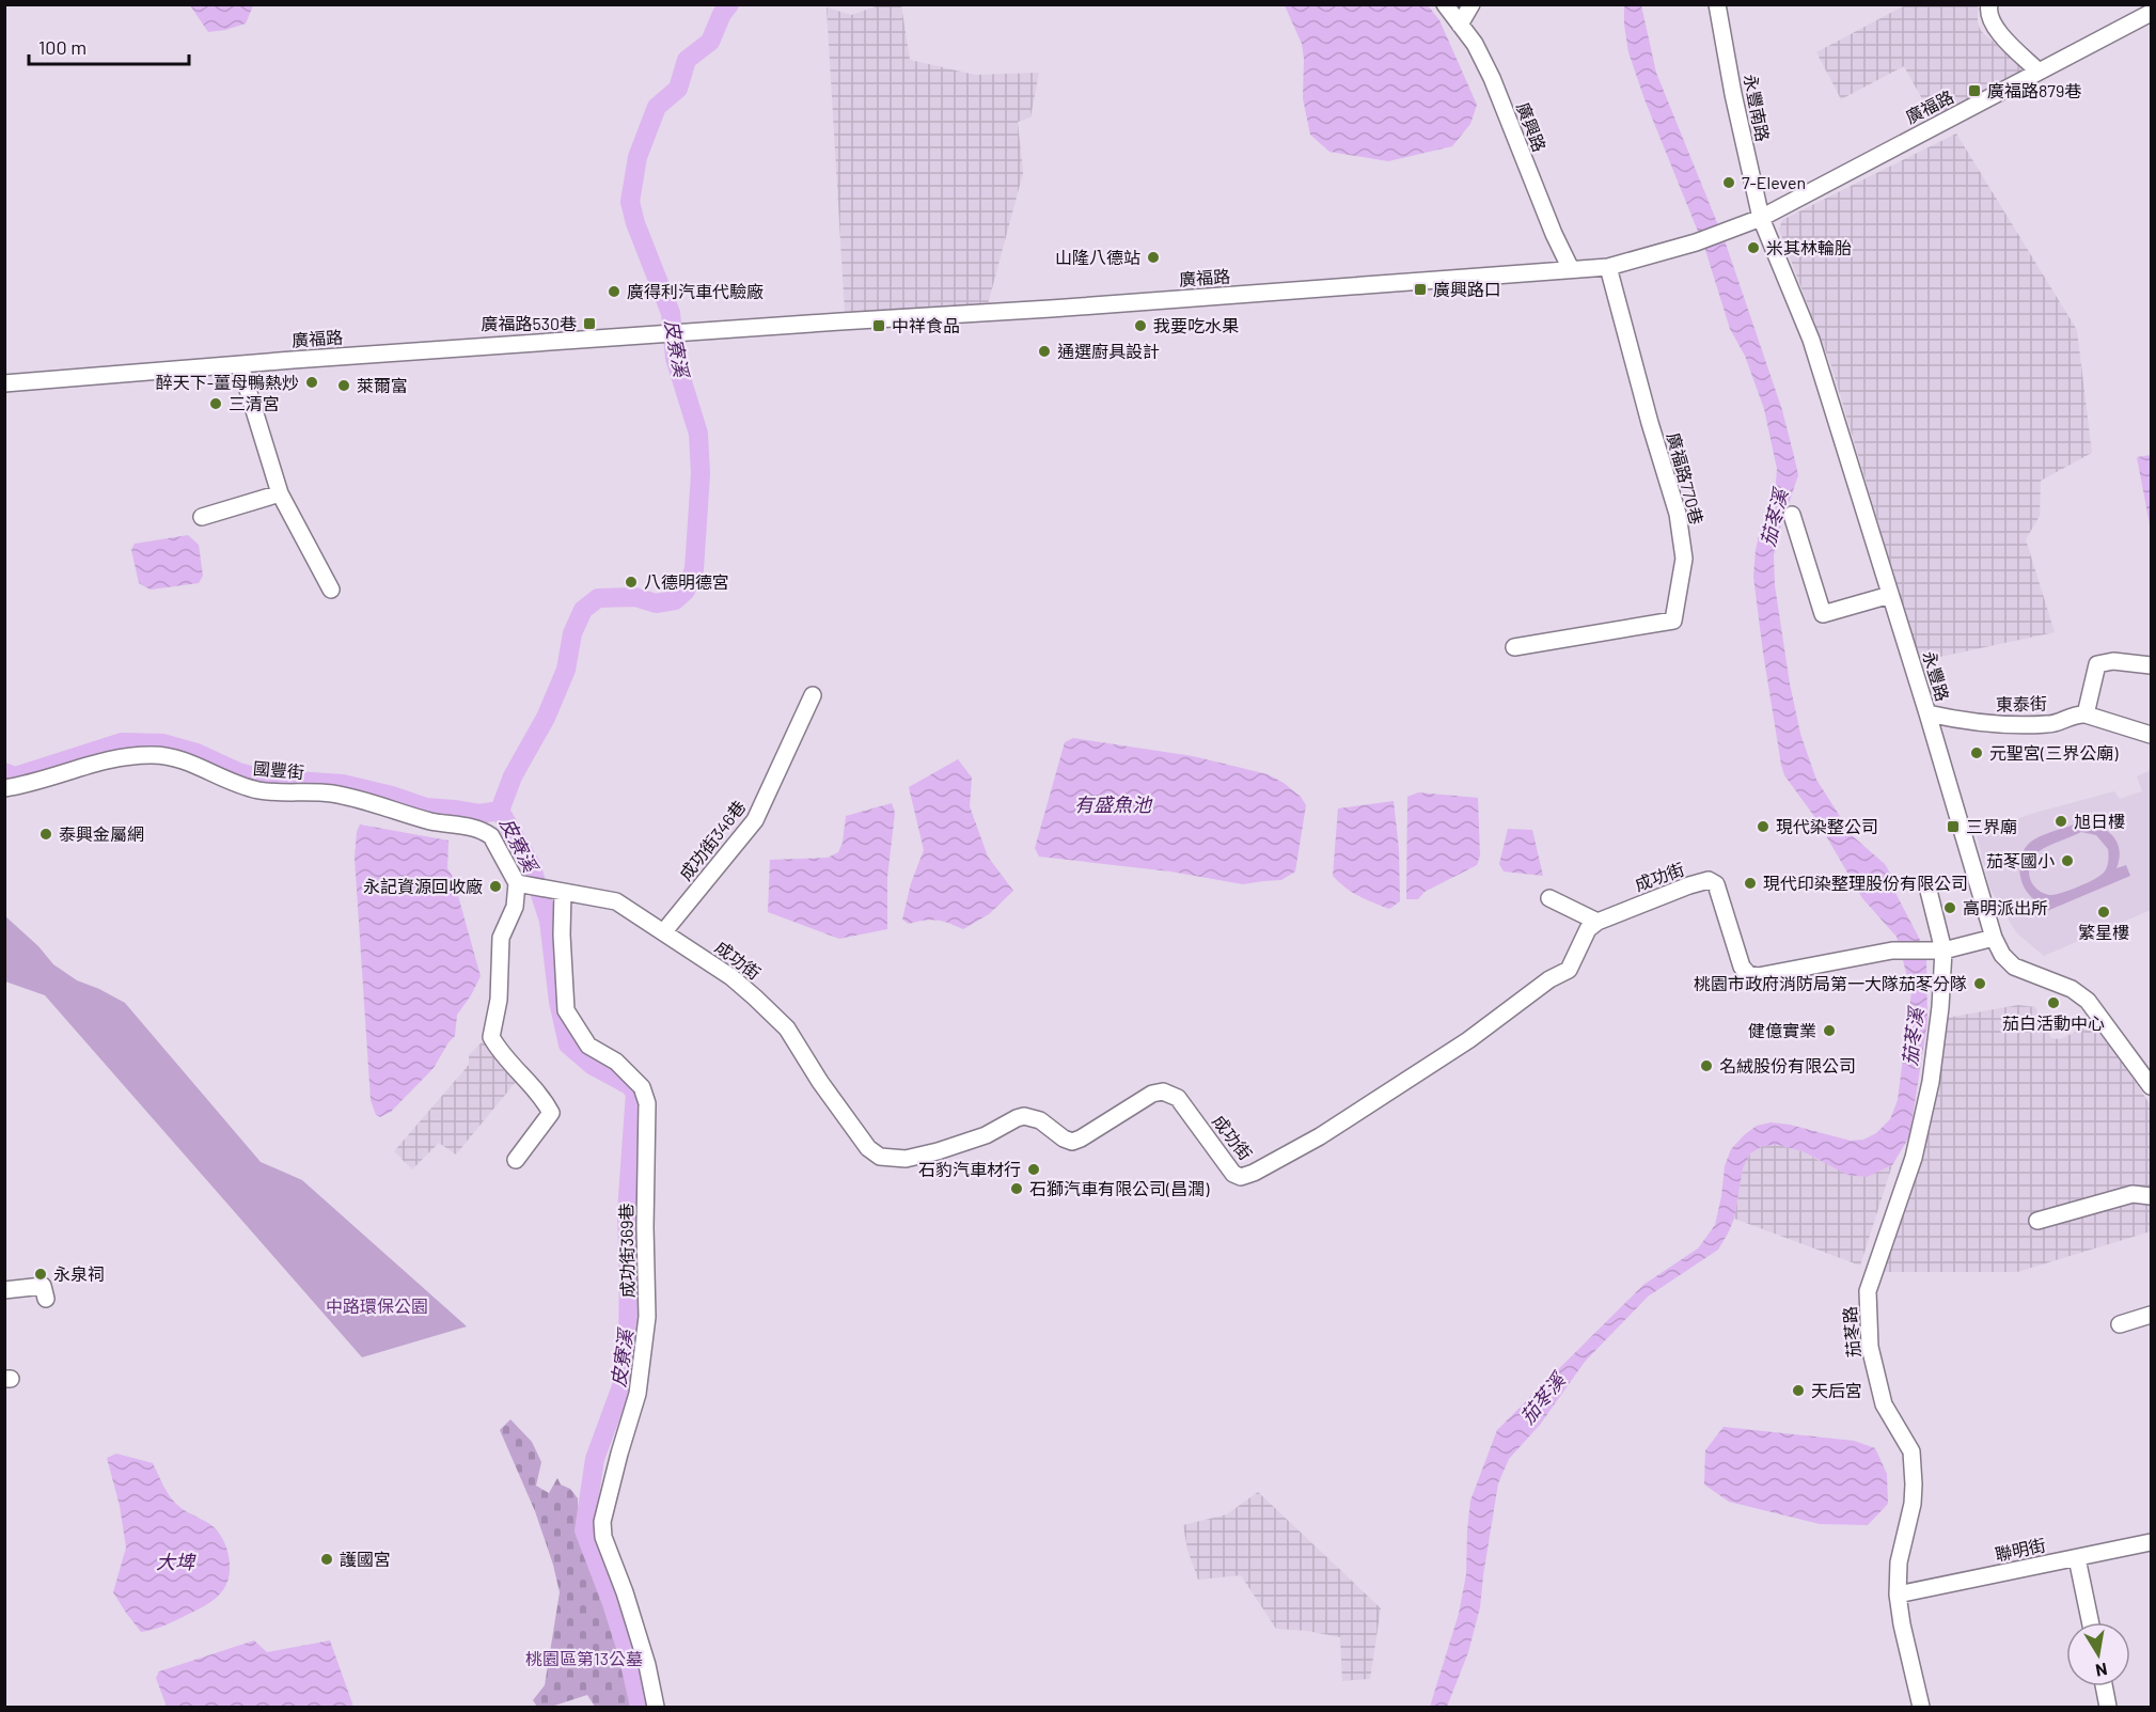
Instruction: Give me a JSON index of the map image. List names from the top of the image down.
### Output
{
  "streets": {
    "street": [
      "廣福路",
      "永豐南路",
      "廣興路",
      "廣福路770巷",
      "永豐路",
      "東泰街",
      "國豐街",
      "成功街346巷",
      "成功街",
      "成功街369巷",
      "茄苳路",
      "聯明街"
    ]
  },
  "crossings": [
    ["廣福路", "永豐南路"],
    ["廣福路", "廣興路"],
    ["廣福路", "廣福路770巷"],
    ["廣福路", "永豐路"],
    ["永豐南路", "永豐路"],
    ["永豐路", "東泰街"],
    ["國豐街", "成功街"],
    ["成功街346巷", "成功街"],
    ["成功街", "成功街369巷"],
    ["成功街", "茄苳路"],
    ["茄苳路", "聯明街"]
  ],
  "water": [
    "皮寮溪",
    "茄苳溪",
    "有盛魚池",
    "大埤"
  ],
  "parks": ["中路環保公園", "桃園區第13公墓"],
  "places": {
    "transit": [
      "廣福路879巷",
      "廣興路口",
      "廣福路530巷",
      "中祥食品",
      "三界廟"
    ],
    "other": [
      "7-Eleven",
      "米其林輪胎",
      "山隆八德站",
      "廣得利汽車代驗廠",
      "我要吃水果",
      "通選廚具設計",
      "醉天下-薑母鴨熱炒",
      "萊爾富",
      "三清宮",
      "八德明德宮",
      "元聖宮(三界公廟)",
      "旭日樓",
      "現代染整公司",
      "泰興金屬網",
      "茄苳國小",
      "現代印染整理股份有限公司",
      "永記資源回收廠",
      "高明派出所",
      "繁星樓",
      "桃園市政府消防局第一大隊茄苳分隊",
      "茄白活動中心",
      "健億實業",
      "名絨股份有限公司",
      "石豹汽車材行",
      "石獅汽車有限公司(昌潤)",
      "永泉祠",
      "天后宮",
      "護國宮"
    ]
  },
  "scale_bar": "100 m",
  "north": "bottom"
}
